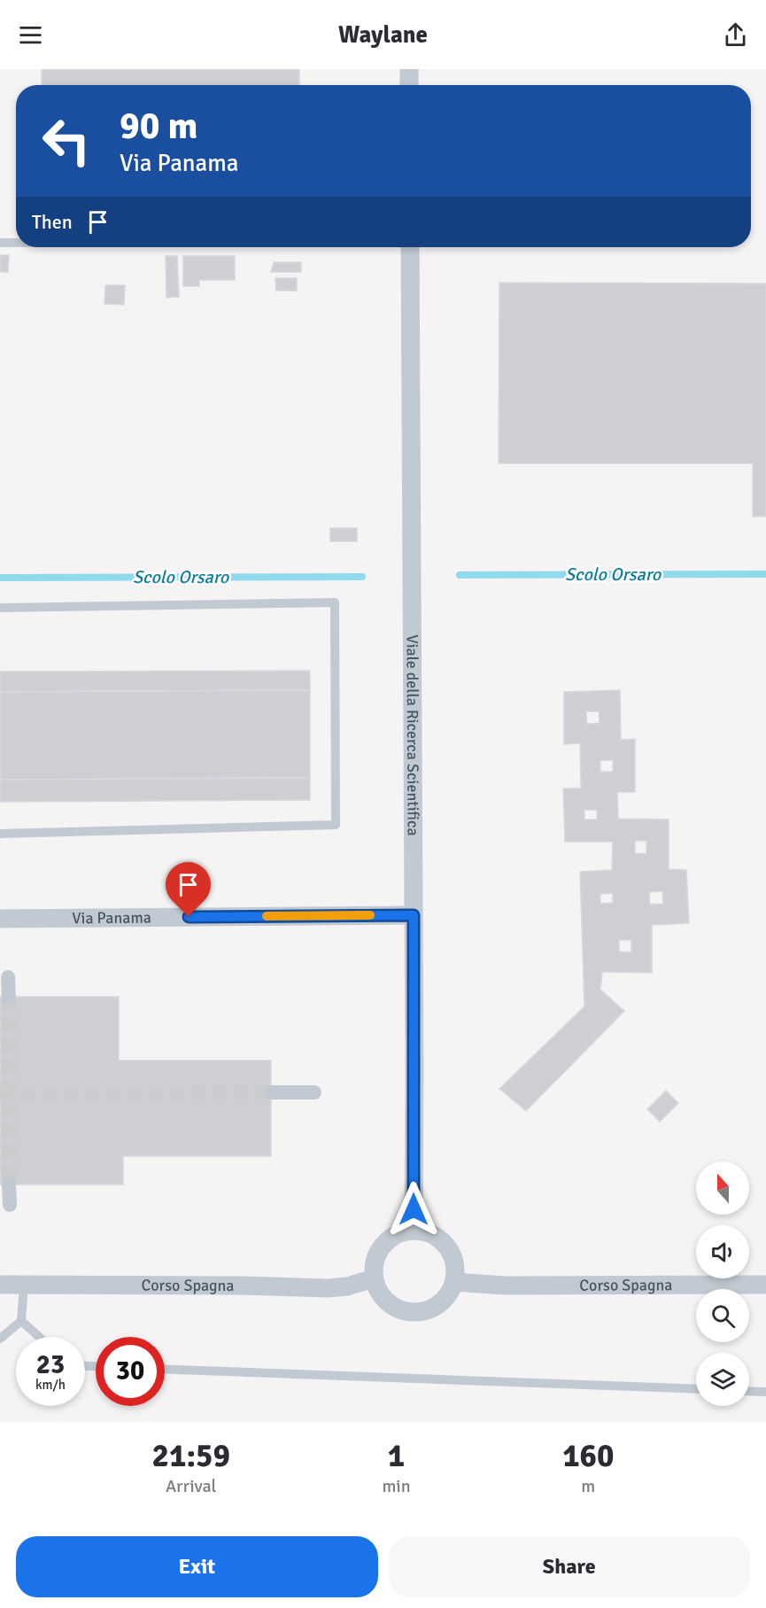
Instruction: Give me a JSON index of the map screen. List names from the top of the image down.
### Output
{
  "streets": {
    "street": ["Viale della Ricerca Scientifica", "Via Panama", "Corso Spagna"]
  },
  "crossings": [
    ["Viale della Ricerca Scientifica", "Via Panama"],
    ["Viale della Ricerca Scientifica", "Corso Spagna"]
  ],
  "water": ["Scolo Orsaro"],
  "north": "top",
  "page": {
    "header": "Waylane",
    "turn": ["90 m", "Via Panama"],
    "then": "Then",
    "speed": "23 km/h",
    "limit": "30",
    "eta": [
      "21:59",
      "Arrival",
      "1",
      "min",
      "160",
      "m"
    ],
    "buttons": ["Exit", "Share"]
  }
}
